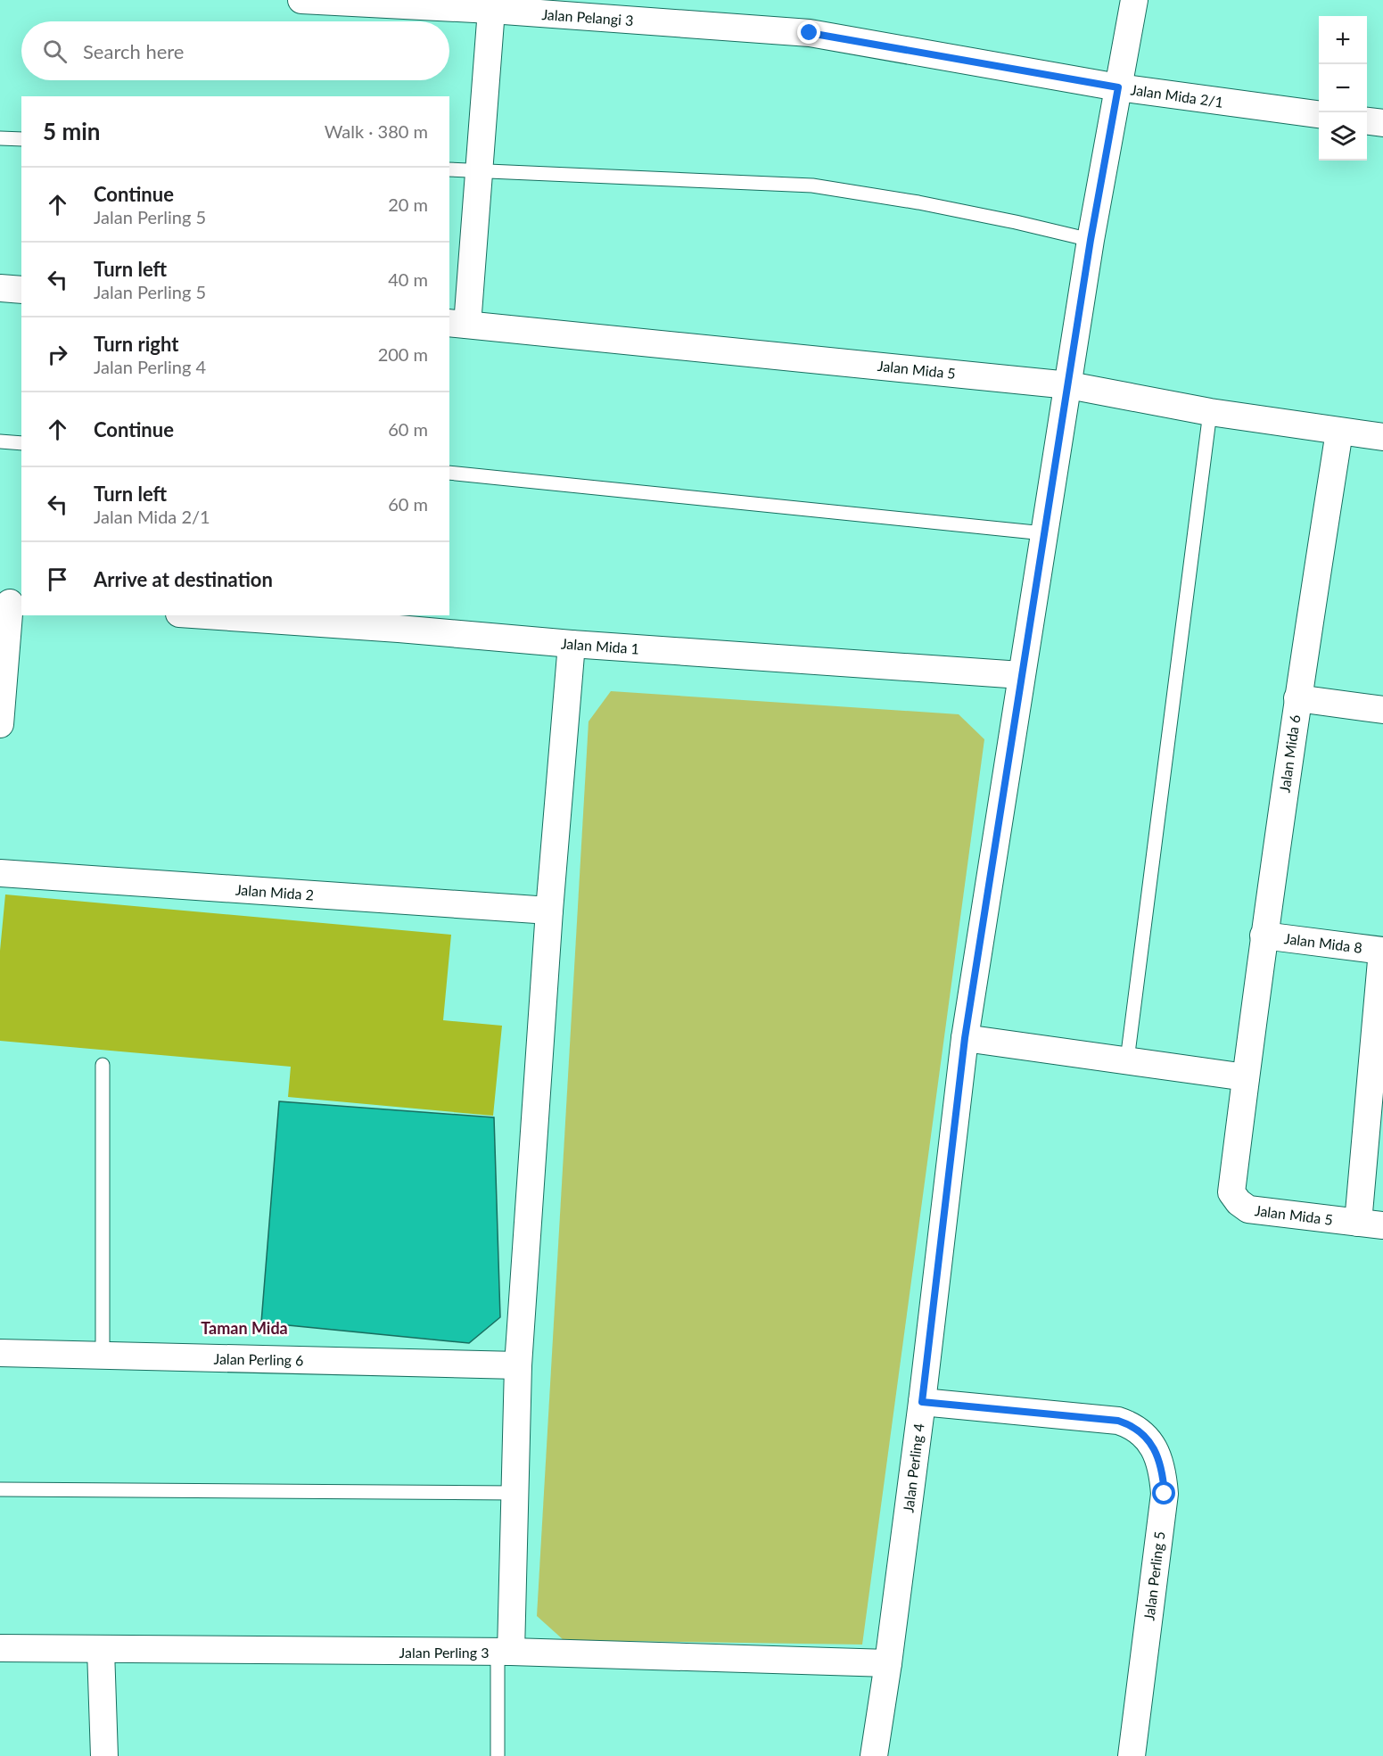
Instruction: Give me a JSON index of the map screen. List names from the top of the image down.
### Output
{
  "streets": {
    "street": [
      "Jalan Pelangi 3",
      "Jalan Mida 2/1",
      "Jalan Mida 5",
      "Jalan Mida 1",
      "Jalan Mida 6",
      "Jalan Mida 2",
      "Jalan Mida 8",
      "Jalan Perling 6",
      "Jalan Perling 4",
      "Jalan Perling 5",
      "Jalan Perling 3"
    ]
  },
  "crossings": [
    ["Jalan Pelangi 3", "Jalan Mida 2/1"],
    ["Jalan Mida 2/1", "Jalan Perling 4"],
    ["Jalan Mida 5", "Jalan Mida 6"],
    ["Jalan Mida 5", "Jalan Perling 4"],
    ["Jalan Mida 1", "Jalan Perling 4"],
    ["Jalan Mida 6", "Jalan Mida 8"],
    ["Jalan Perling 4", "Jalan Perling 5"],
    ["Jalan Perling 4", "Jalan Perling 3"]
  ],
  "districts": ["Taman Mida"],
  "page": {
    "map_buttons": ["+", "−"],
    "search": "Search here",
    "heading": ["5 min", "Walk · 380 m"],
    "list": [
      ["Continue", "Jalan Perling 5", "20 m"],
      ["Turn left", "Jalan Perling 5", "40 m"],
      ["Turn right", "Jalan Perling 4", "200 m"],
      ["Continue", "60 m"],
      ["Turn left", "Jalan Mida 2/1", "60 m"],
      "Arrive at destination"
    ]
  }
}
